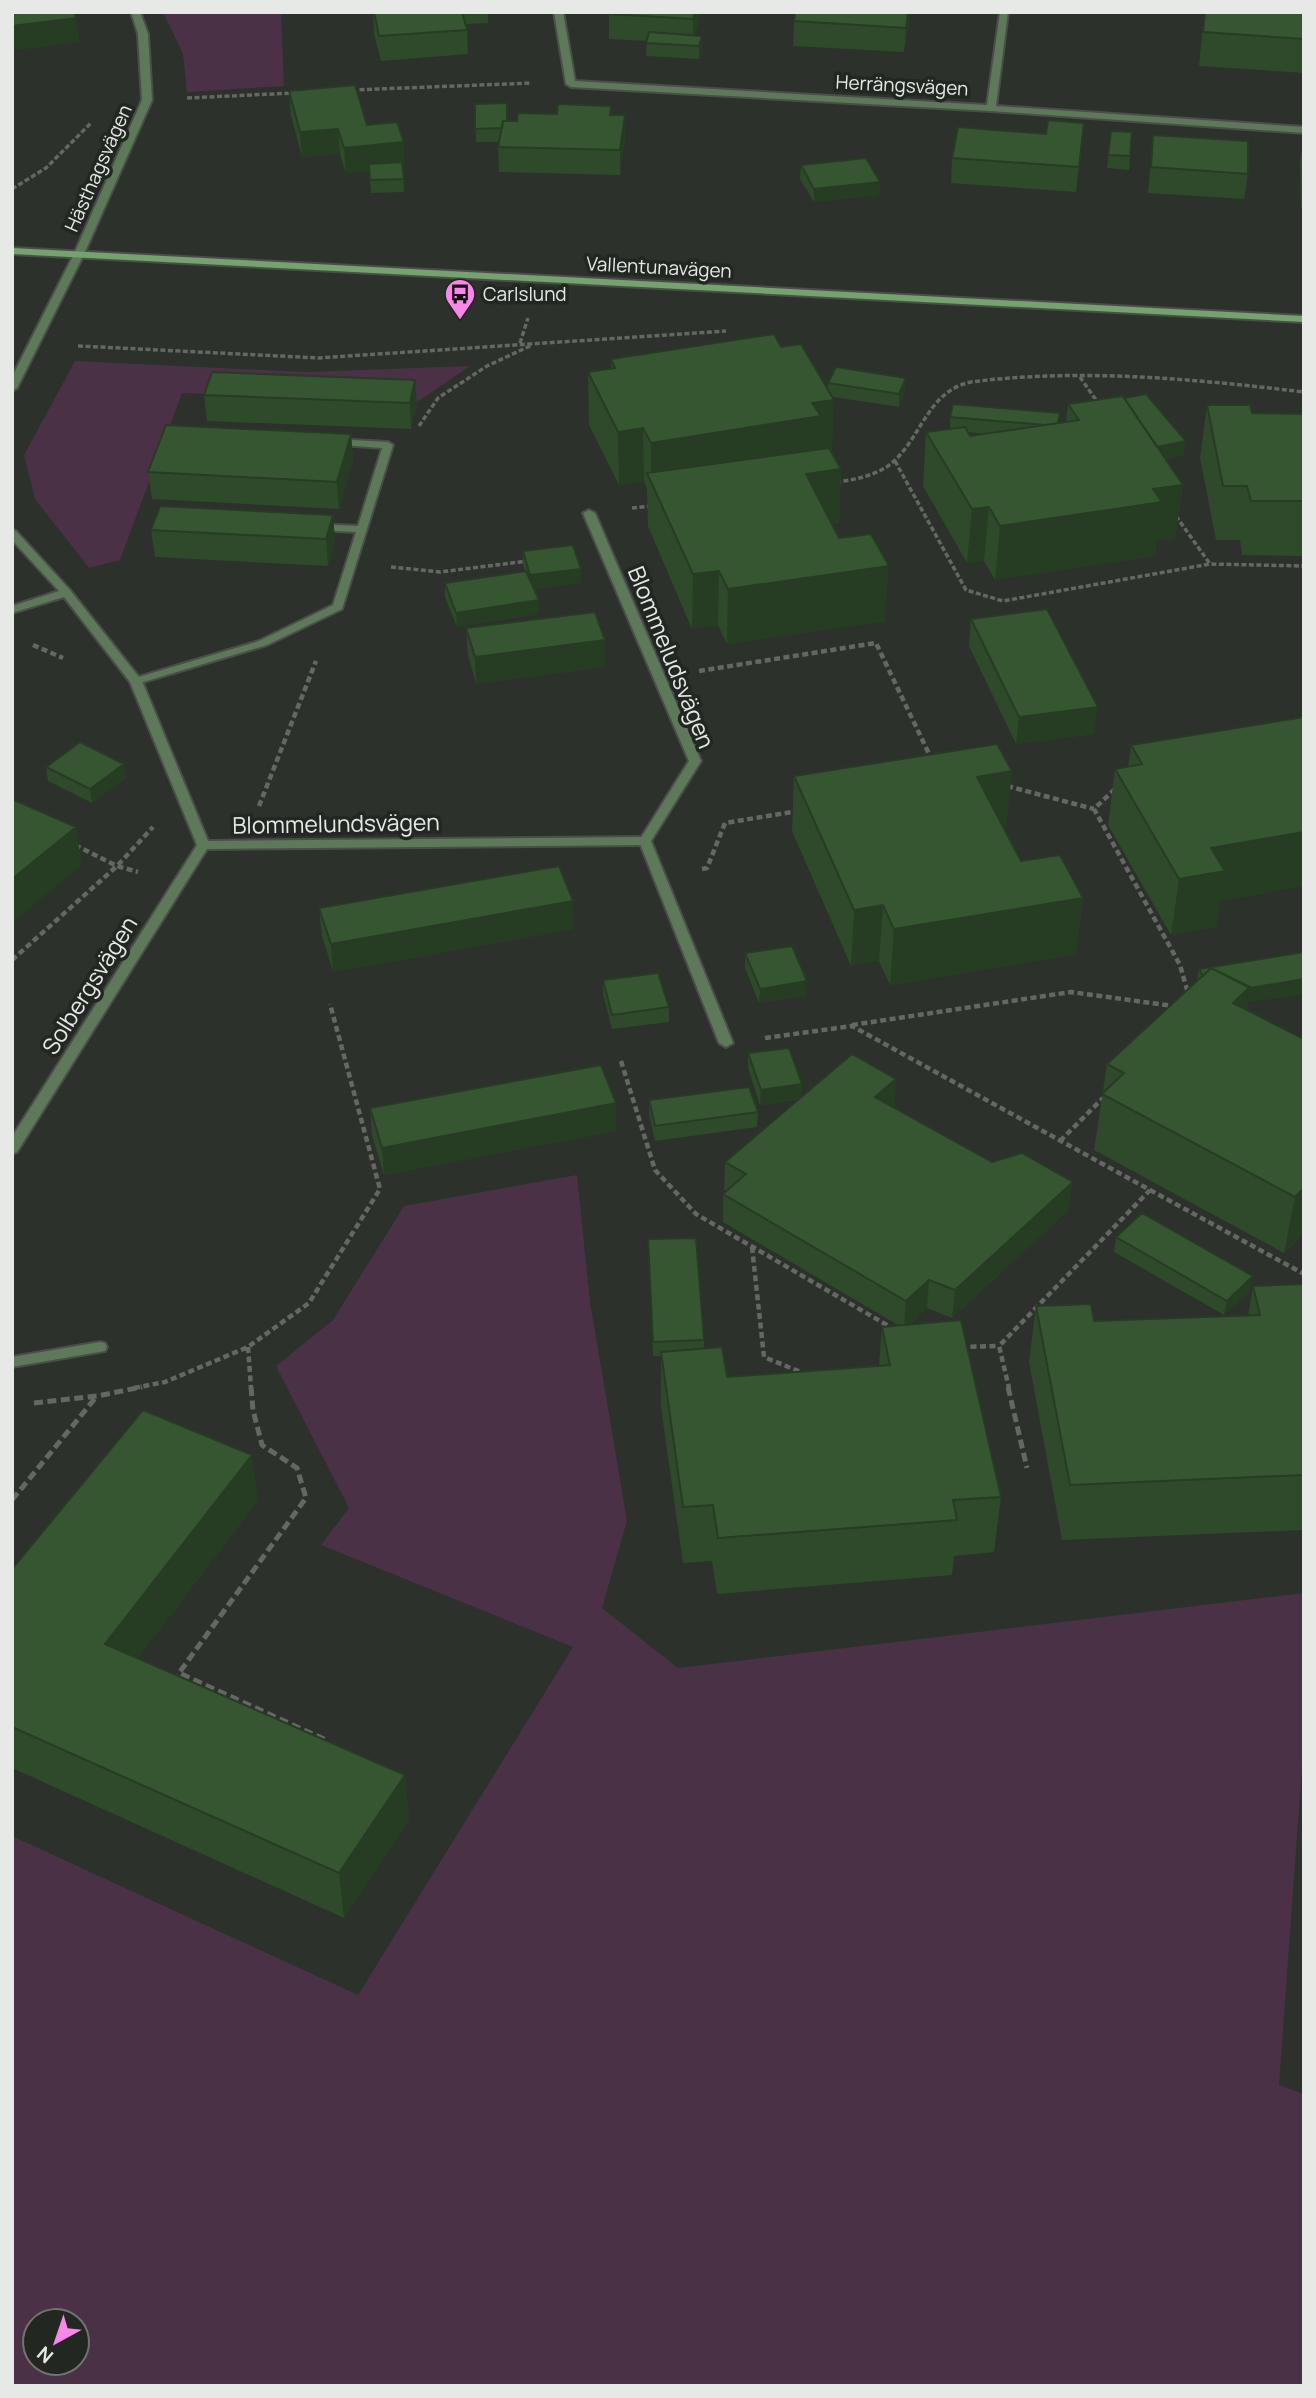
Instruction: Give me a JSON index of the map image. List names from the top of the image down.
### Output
{
  "streets": {
    "main road": ["Vallentunavägen"],
    "street": [
      "Herrängsvägen",
      "Hästhagsvägen",
      "Blommeludsvägen",
      "Blommelundsvägen",
      "Solbergsvägen"
    ]
  },
  "crossings": [
    ["Hästhagsvägen", "Vallentunavägen"],
    ["Blommeludsvägen", "Blommelundsvägen"],
    ["Blommelundsvägen", "Solbergsvägen"]
  ],
  "places": {
    "bus stop": ["Carlslund"]
  },
  "north": "bottom left"
}
